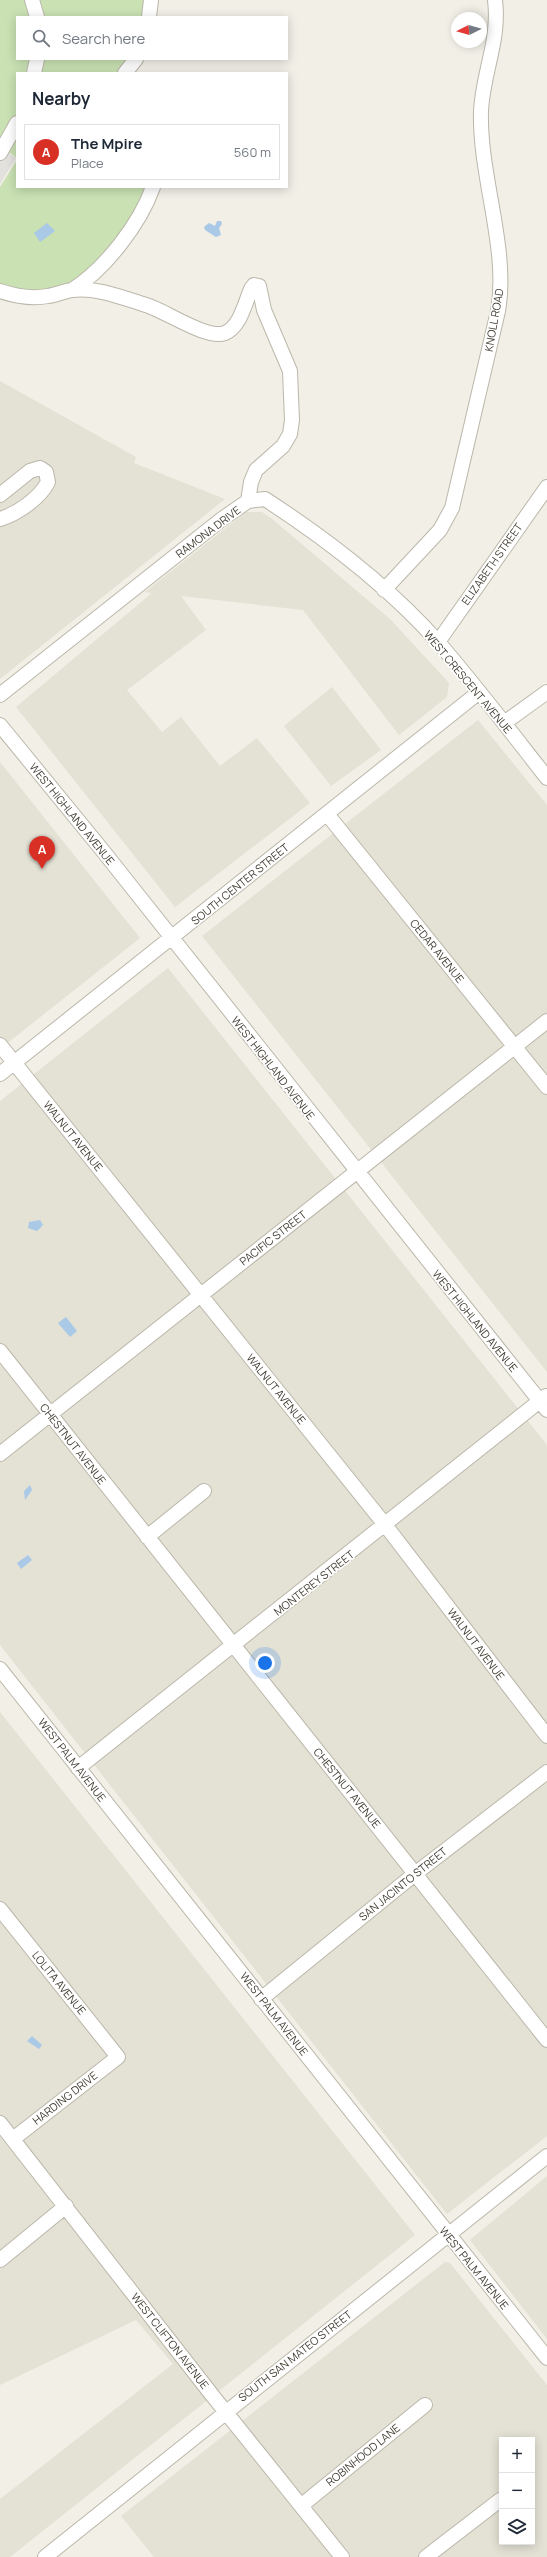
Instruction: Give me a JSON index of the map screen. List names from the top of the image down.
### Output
{
  "streets": {
    "street": [
      "KNOLL ROAD",
      "RAMONA DRIVE",
      "ELIZABETH STREET",
      "WEST CRESCENT AVENUE",
      "WEST HIGHLAND AVENUE",
      "SOUTH CENTER STREET",
      "CEDAR AVENUE",
      "WALNUT AVENUE",
      "PACIFIC STREET",
      "CHESTNUT AVENUE",
      "MONTEREY STREET",
      "WEST PALM AVENUE",
      "SAN JACINTO STREET",
      "LOLITA AVENUE",
      "HARDING DRIVE",
      "WEST CLIFTON AVENUE",
      "SOUTH SAN MATEO STREET",
      "ROBINHOOD LANE"
    ]
  },
  "crossings": [
    ["KNOLL ROAD", "WEST CRESCENT AVENUE"],
    ["RAMONA DRIVE", "WEST CRESCENT AVENUE"],
    ["ELIZABETH STREET", "WEST CRESCENT AVENUE"],
    ["WEST CRESCENT AVENUE", "SOUTH CENTER STREET"],
    ["WEST HIGHLAND AVENUE", "SOUTH CENTER STREET"],
    ["WEST HIGHLAND AVENUE", "PACIFIC STREET"],
    ["WEST HIGHLAND AVENUE", "MONTEREY STREET"],
    ["SOUTH CENTER STREET", "CEDAR AVENUE"],
    ["SOUTH CENTER STREET", "WALNUT AVENUE"],
    ["CEDAR AVENUE", "PACIFIC STREET"],
    ["WALNUT AVENUE", "PACIFIC STREET"],
    ["WALNUT AVENUE", "MONTEREY STREET"],
    ["PACIFIC STREET", "CHESTNUT AVENUE"],
    ["CHESTNUT AVENUE", "MONTEREY STREET"],
    ["CHESTNUT AVENUE", "SAN JACINTO STREET"],
    ["MONTEREY STREET", "WEST PALM AVENUE"],
    ["WEST PALM AVENUE", "SAN JACINTO STREET"],
    ["WEST PALM AVENUE", "SOUTH SAN MATEO STREET"],
    ["LOLITA AVENUE", "HARDING DRIVE"],
    ["HARDING DRIVE", "WEST CLIFTON AVENUE"],
    ["WEST CLIFTON AVENUE", "SOUTH SAN MATEO STREET"],
    ["WEST CLIFTON AVENUE", "ROBINHOOD LANE"]
  ],
  "north": "left",
  "page": {
    "search": "Search here",
    "heading": "Nearby",
    "list": [
      {
        "mark": "A",
        "name": "The Mpire",
        "note": "Place",
        "value": "560 m"
      }
    ],
    "pins": "A",
    "map_buttons": ["+", "−"]
  }
}
